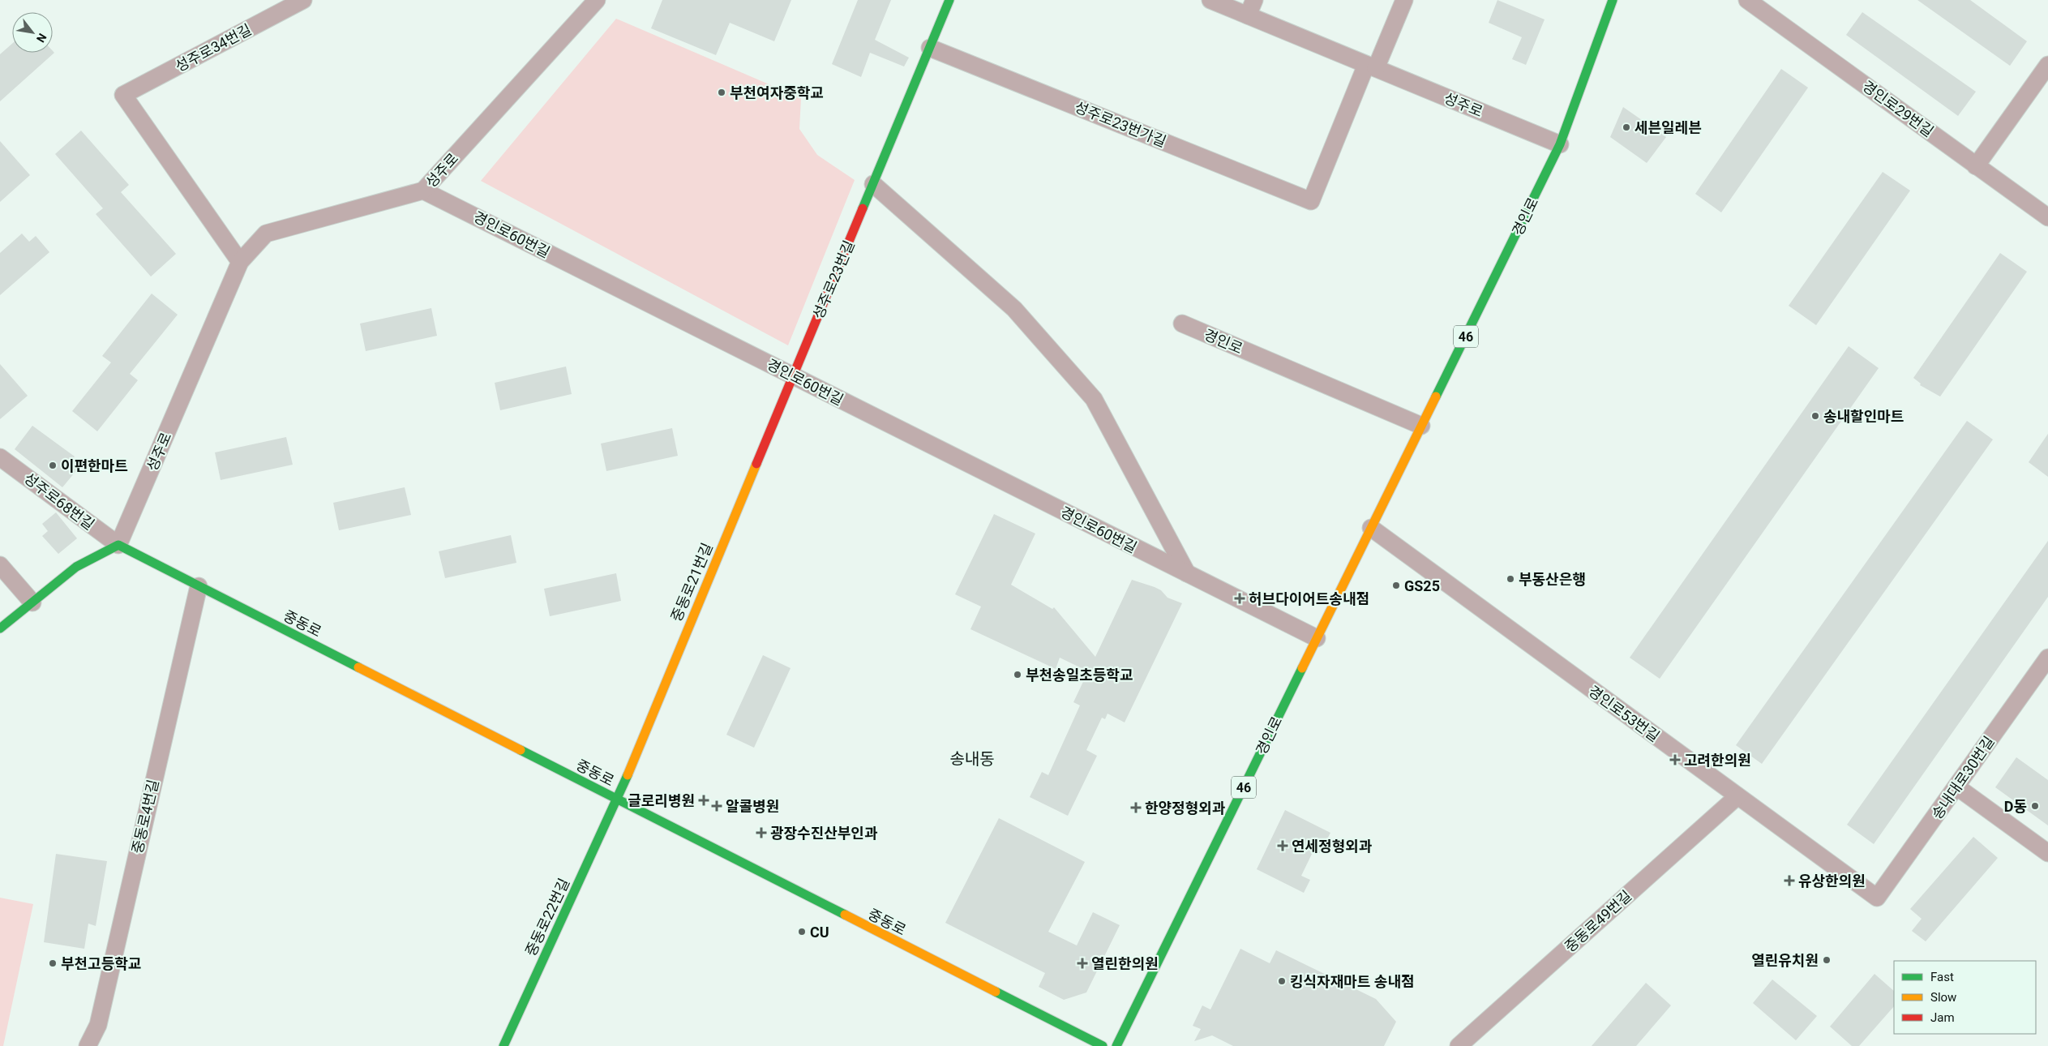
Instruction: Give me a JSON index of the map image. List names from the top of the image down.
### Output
{
  "streets": {
    "street": [
      "성주로34번길",
      "성주로",
      "경인로29번길",
      "성주로23번가길",
      "경인로",
      "경인로60번길",
      "성주로23번길",
      "46",
      "성주로68번길",
      "중동로21번길",
      "중동로",
      "경인로53번길",
      "송내대로30번길",
      "중동로4번길",
      "중동로22번길",
      "중동로49번길"
    ]
  },
  "crossings": [
    ["성주로34번길", "성주로"],
    ["성주로", "성주로23번가길"],
    ["성주로", "경인로"],
    ["성주로", "경인로60번길"],
    ["성주로", "성주로68번길"],
    ["성주로", "중동로"],
    ["성주로23번가길", "성주로23번길"],
    ["경인로", "경인로60번길"],
    ["경인로", "경인로53번길"],
    ["경인로60번길", "성주로23번길"],
    ["경인로60번길", "중동로21번길"],
    ["성주로23번길", "중동로21번길"],
    ["성주로68번길", "중동로"],
    ["중동로21번길", "중동로"],
    ["중동로21번길", "중동로22번길"],
    ["중동로", "중동로4번길"],
    ["중동로", "중동로22번길"],
    ["경인로53번길", "송내대로30번길"],
    ["경인로53번길", "중동로49번길"]
  ],
  "districts": ["송내동"],
  "places": {
    "other": [
      "부천여자중학교",
      "세븐일레븐",
      "송내할인마트",
      "이편한마트",
      "부동산은행",
      "GS25",
      "부천송일초등학교",
      "D동",
      "CU",
      "열린유치원",
      "부천고등학교",
      "킹식자재마트 송내점"
    ],
    "health": [
      "허브다이어트송내점",
      "고려한의원",
      "글로리병원",
      "알콜병원",
      "한양정형외과",
      "광장수진산부인과",
      "연세정형외과",
      "유상한의원",
      "열린한의원"
    ]
  },
  "legend": ["Fast", "Slow", "Jam"],
  "north": "bottom right"
}
